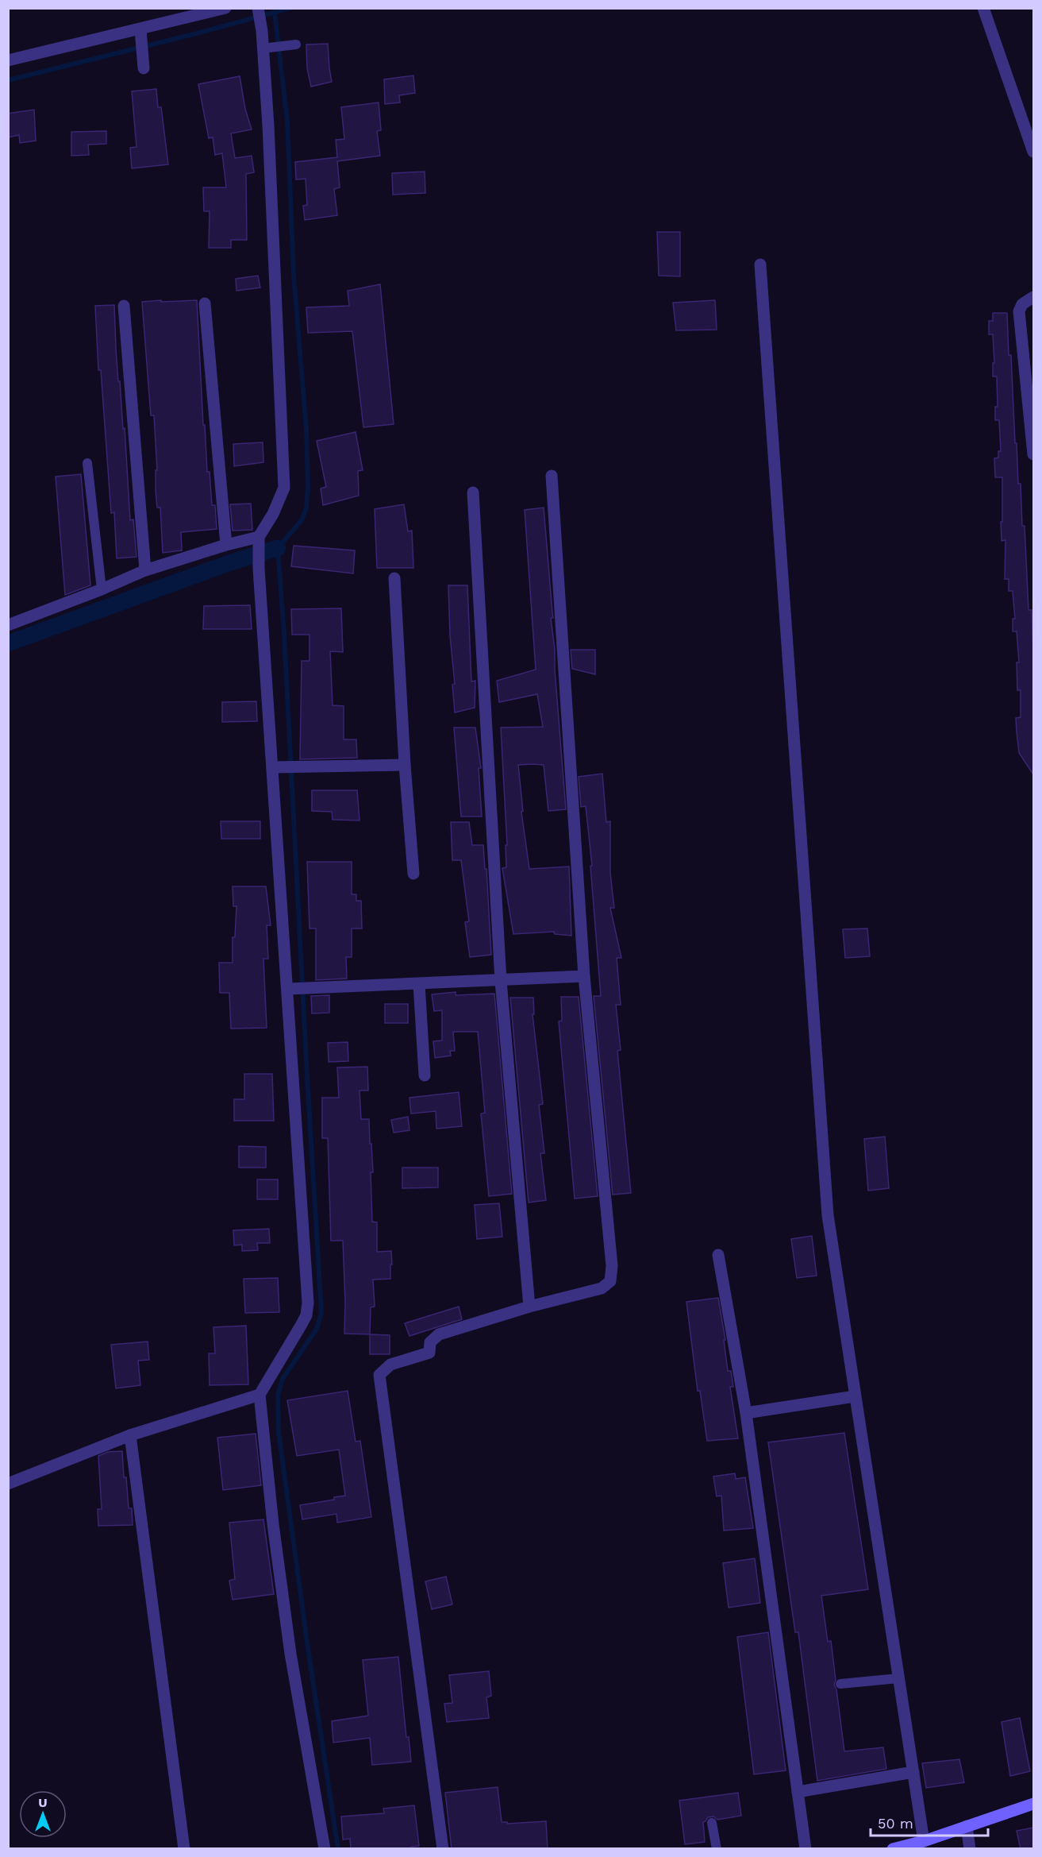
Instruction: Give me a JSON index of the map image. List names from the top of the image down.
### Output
{
  "scale_bar": "50 m",
  "north": "top"
}
